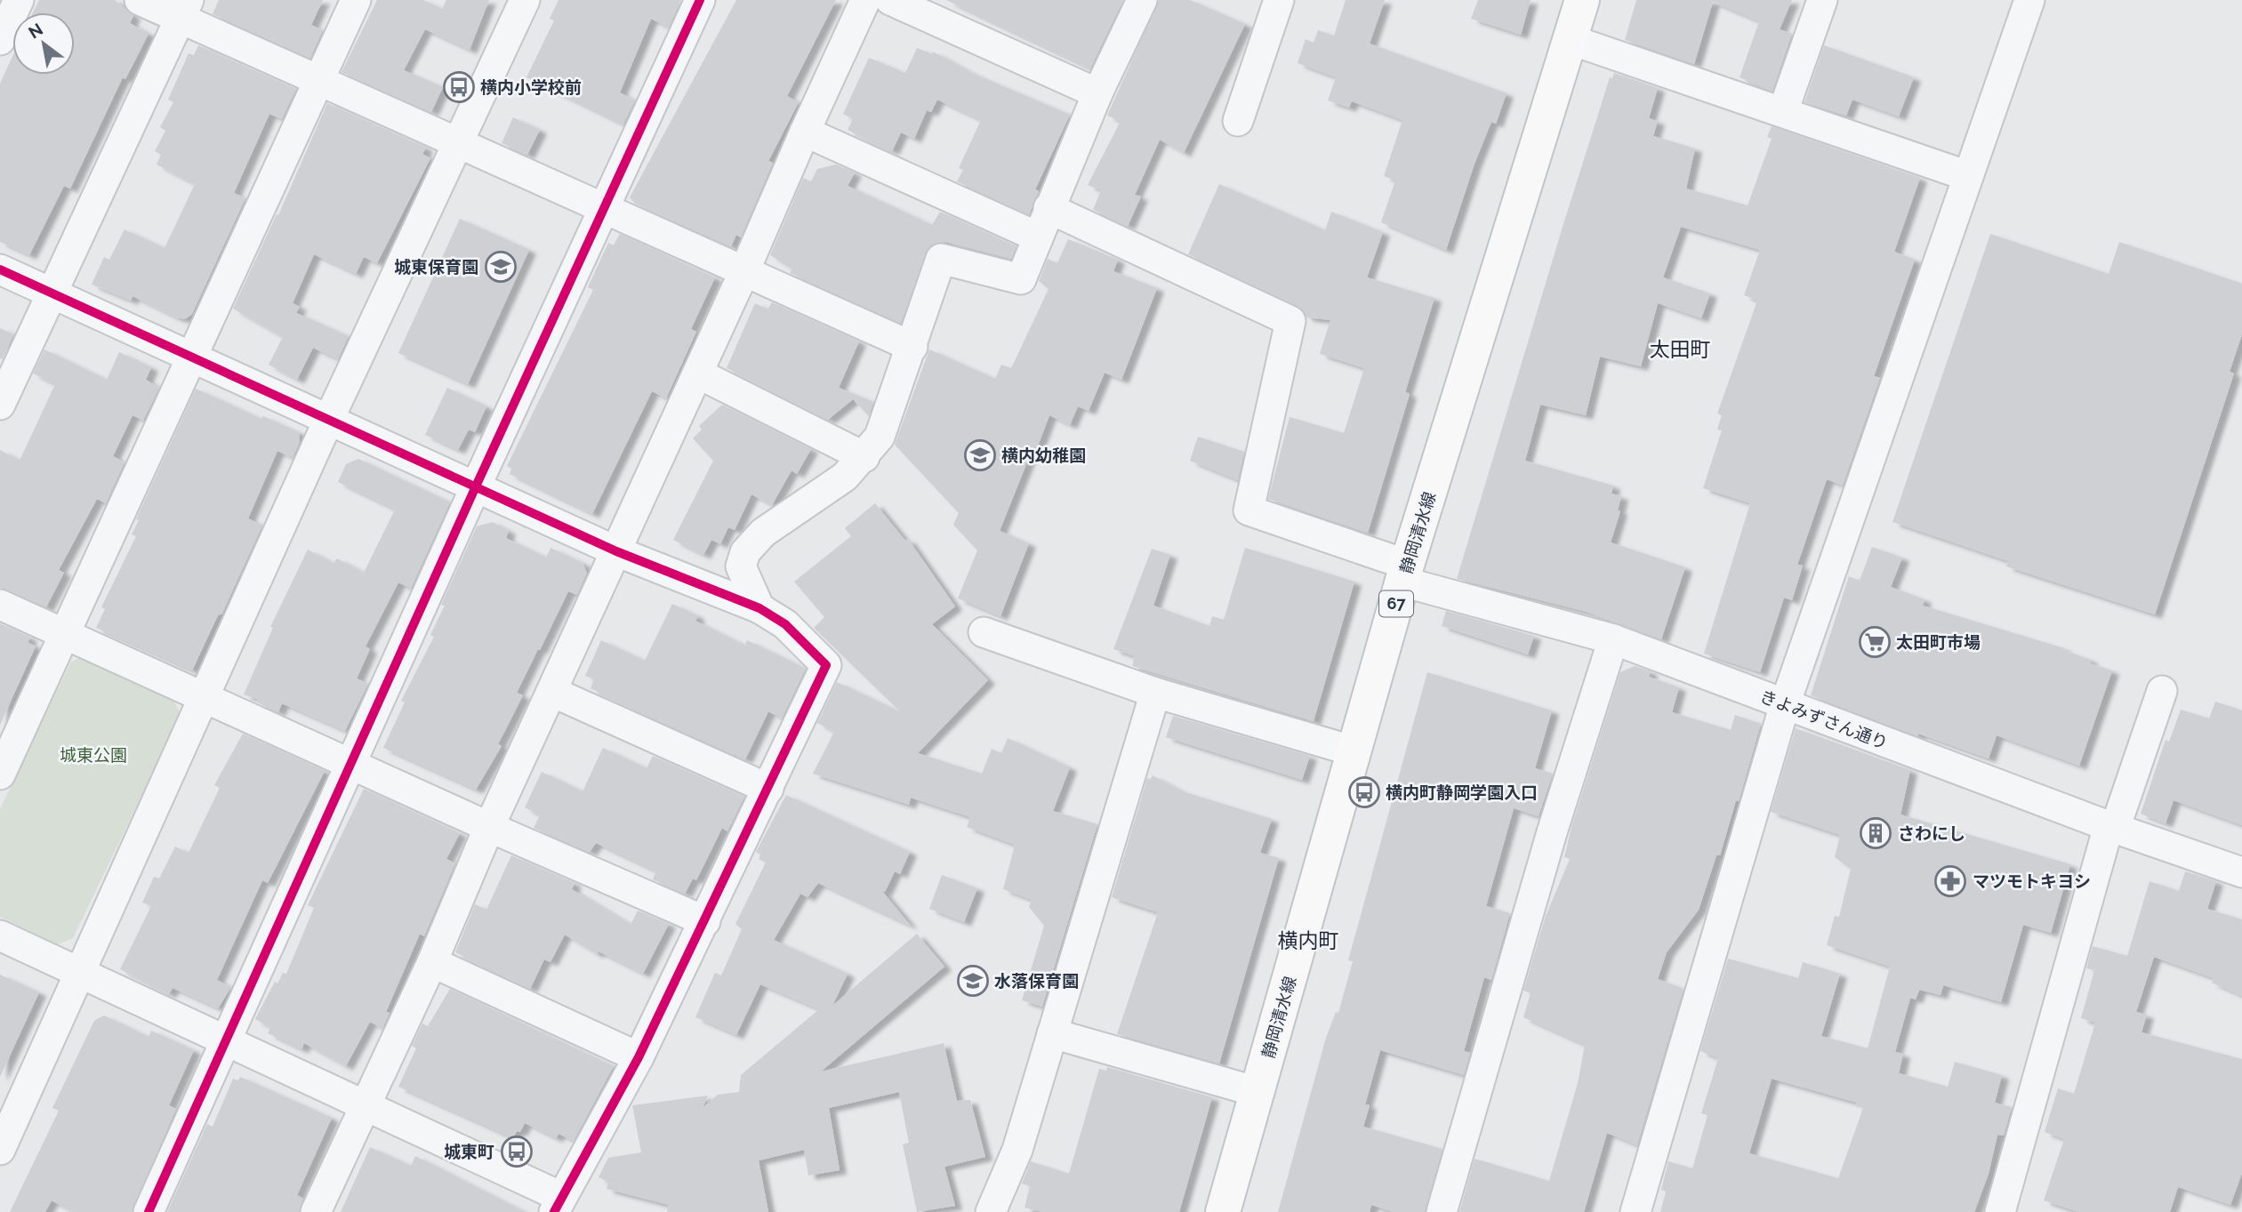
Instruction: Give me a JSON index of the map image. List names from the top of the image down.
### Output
{
  "streets": {
    "main road": ["静岡清水線", "67"],
    "street": ["きよみずさん通り"]
  },
  "crossings": [
    ["静岡清水線", "きよみずさん通り"]
  ],
  "districts": ["太田町", "横内町"],
  "parks": ["城東公園"],
  "places": {
    "bus stop": ["横内小学校前", "横内町静岡学園入口", "城東町"],
    "school or university": ["城東保育園", "横内幼稚園", "水落保育園"],
    "supermarket": ["太田町市場"],
    "building": ["さわにし"],
    "pharmacy": ["マツモトキヨシ"]
  },
  "north": "top left"
}
